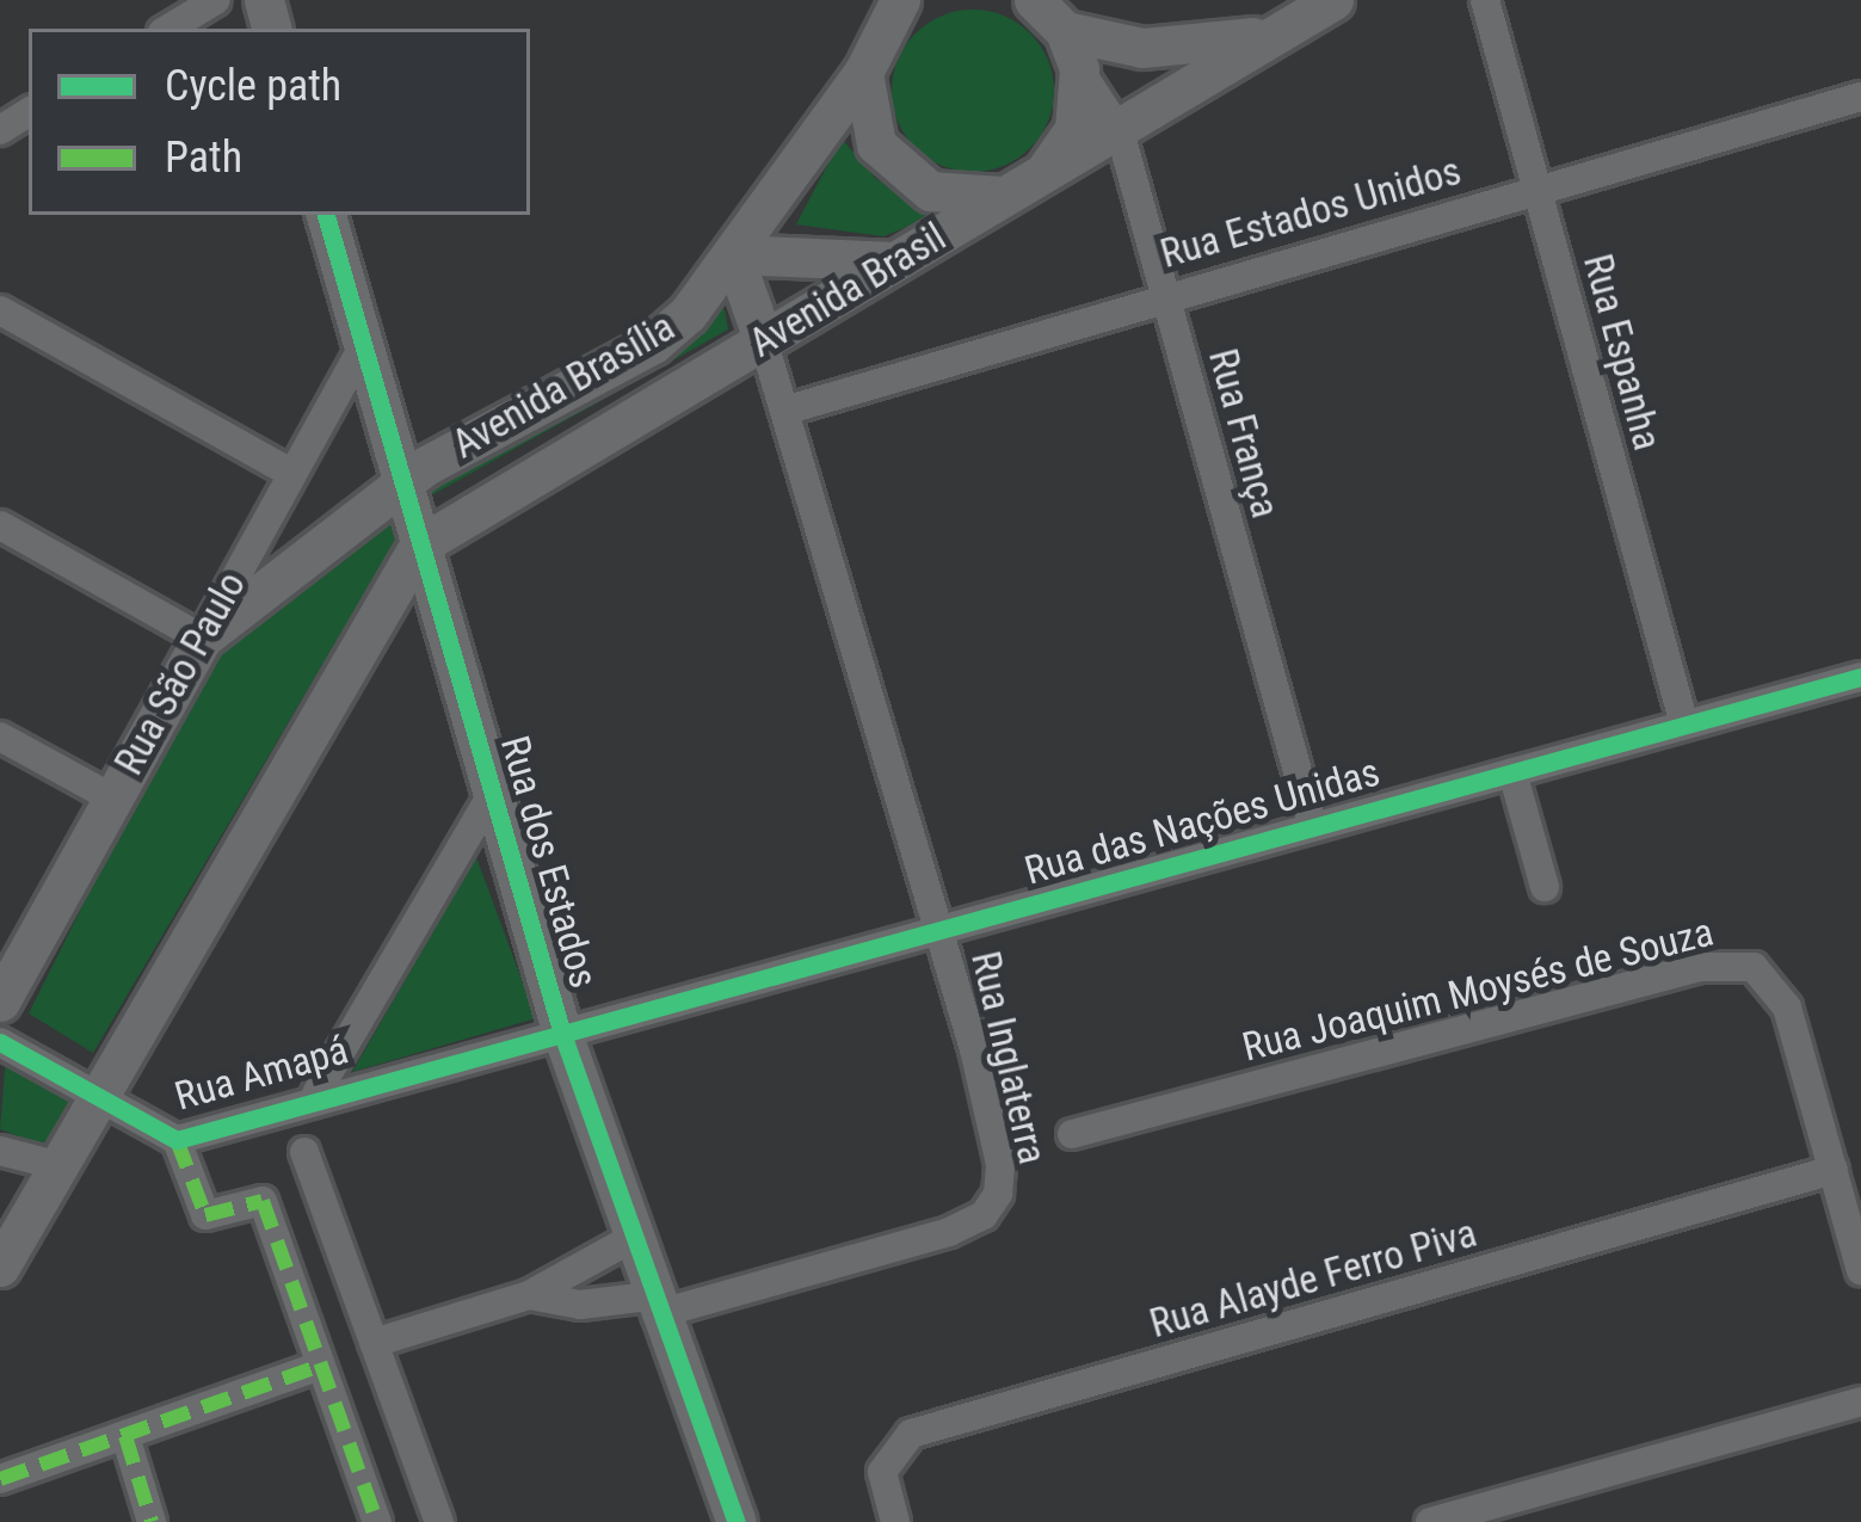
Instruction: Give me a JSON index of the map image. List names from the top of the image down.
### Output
{
  "streets": {
    "main road": [
      "Avenida Brasil",
      "Avenida Brasília",
      "Rua São Paulo",
      "Rua dos Estados"
    ],
    "street": [
      "Rua Estados Unidos",
      "Rua Espanha",
      "Rua França",
      "Rua das Nações Unidas",
      "Rua Joaquim Moysés de Souza",
      "Rua Inglaterra",
      "Rua Amapá",
      "Rua Alayde Ferro Piva"
    ]
  },
  "crossings": [
    ["Rua Estados Unidos", "Rua Espanha"],
    ["Rua Estados Unidos", "Rua França"],
    ["Rua Estados Unidos", "Rua Inglaterra"],
    ["Avenida Brasil", "Rua França"],
    ["Avenida Brasil", "Rua dos Estados"],
    ["Avenida Brasil", "Rua Inglaterra"],
    ["Rua Espanha", "Rua das Nações Unidas"],
    ["Avenida Brasília", "Rua São Paulo"],
    ["Avenida Brasília", "Rua dos Estados"],
    ["Rua França", "Rua das Nações Unidas"],
    ["Rua São Paulo", "Rua dos Estados"],
    ["Rua das Nações Unidas", "Rua dos Estados"],
    ["Rua das Nações Unidas", "Rua Inglaterra"],
    ["Rua das Nações Unidas", "Rua Amapá"],
    ["Rua dos Estados", "Rua Inglaterra"],
    ["Rua dos Estados", "Rua Amapá"],
    ["Rua Joaquim Moysés de Souza", "Rua Alayde Ferro Piva"]
  ],
  "legend": ["Cycle path", "Path"]
}
